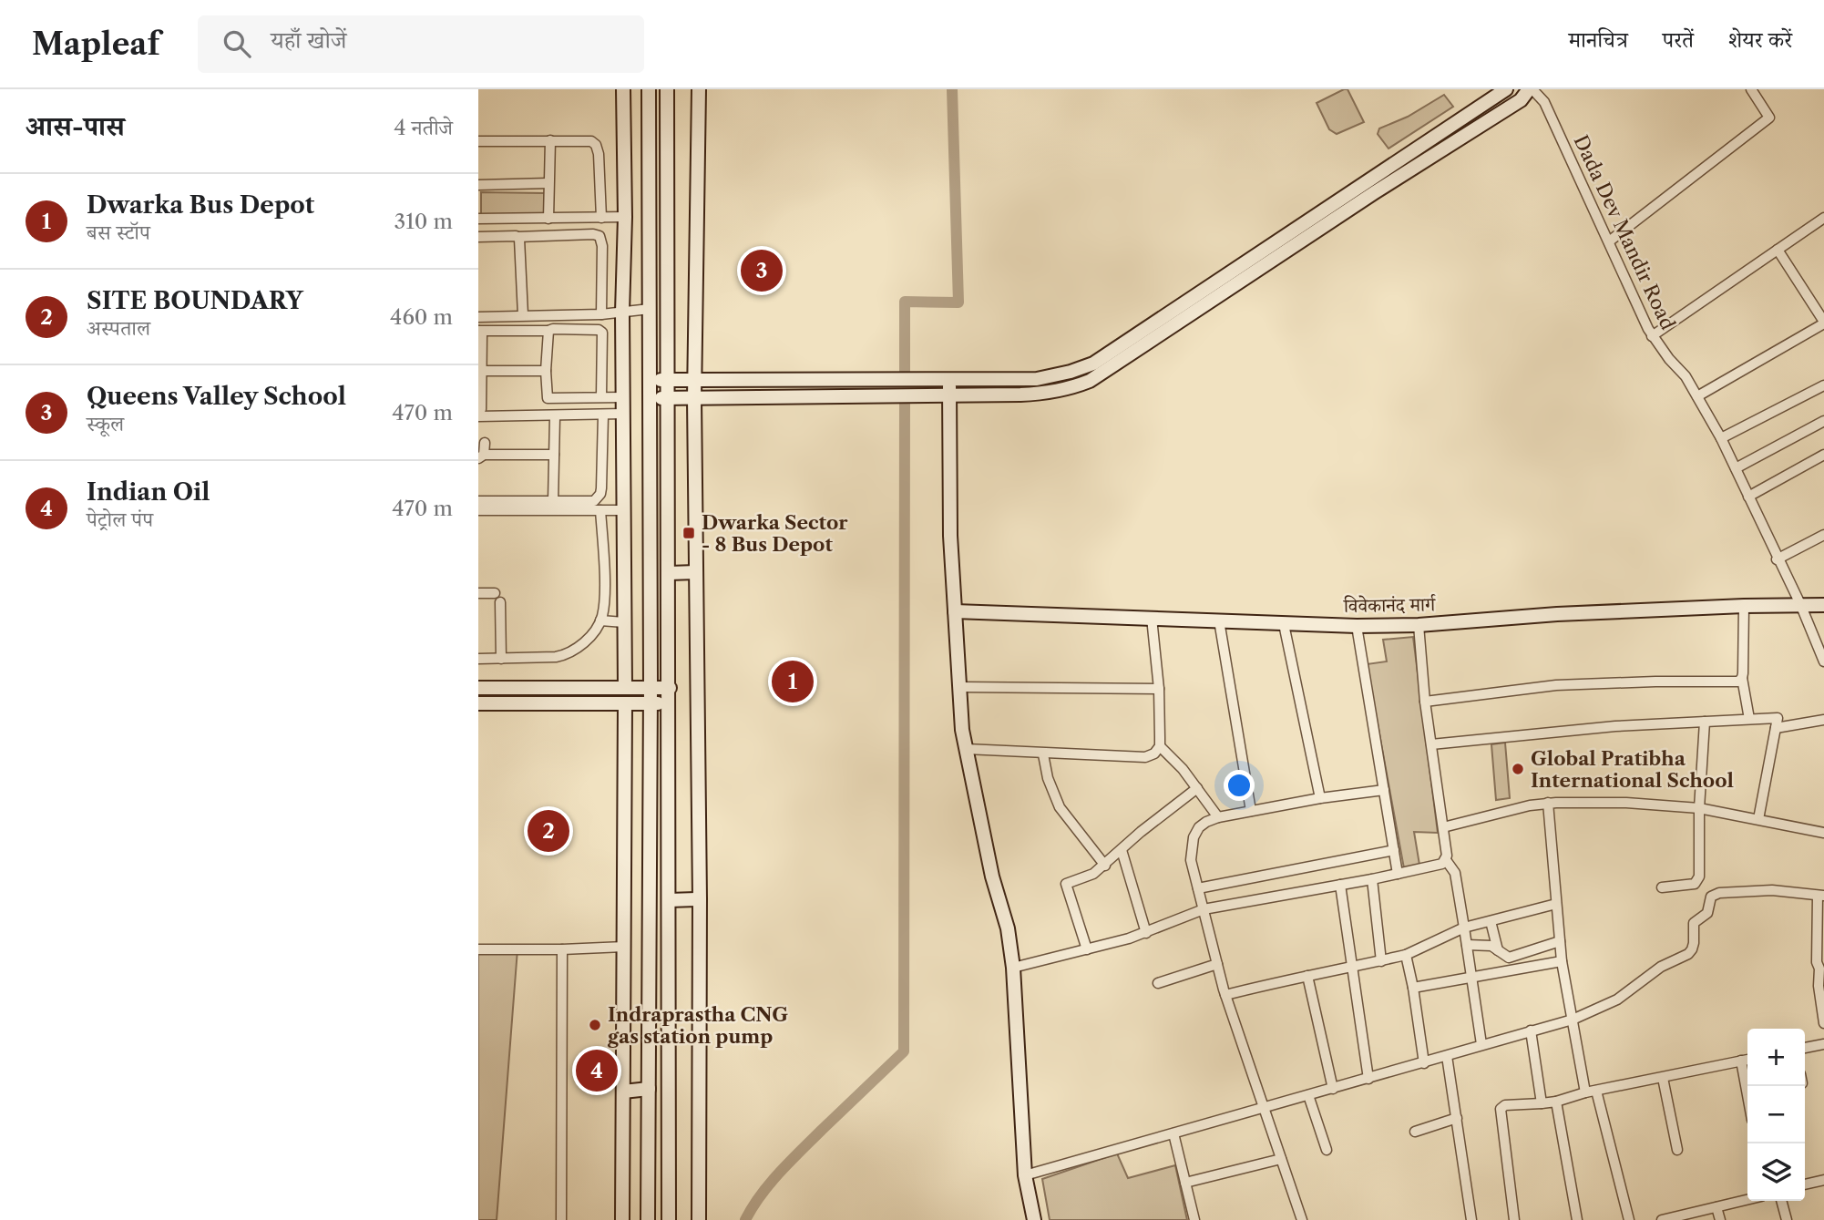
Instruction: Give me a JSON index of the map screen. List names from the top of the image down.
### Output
{
  "streets": {
    "street": ["Dada Dev Mandir Road", "विवेकानंद मार्ग"]
  },
  "crossings": [
    ["Dada Dev Mandir Road", "विवेकानंद मार्ग"]
  ],
  "places": {
    "transit": ["Dwarka Sector - 8 Bus Depot"],
    "other": ["Global Pratibha International School", "Indraprastha CNG gas station pump"]
  },
  "page": {
    "header": "Mapleaf",
    "search": "यहाँ खोजें",
    "nav": ["मानचित्र", "परतें", "शेयर करें"],
    "heading": ["आस-पास", "4 नतीजे"],
    "list": [
      {
        "mark": "1",
        "name": "Dwarka Bus Depot",
        "note": "बस स्टॉप",
        "value": "310 m"
      },
      {
        "mark": "2",
        "name": "SITE BOUNDARY",
        "note": "अस्पताल",
        "value": "460 m"
      },
      {
        "mark": "3",
        "name": "Queens Valley School",
        "note": "स्कूल",
        "value": "470 m"
      },
      {
        "mark": "4",
        "name": "Indian Oil",
        "note": "पेट्रोल पंप",
        "value": "470 m"
      }
    ],
    "pins": [
      "3",
      "1",
      "2",
      "4"
    ],
    "map_buttons": ["+", "−"]
  }
}
